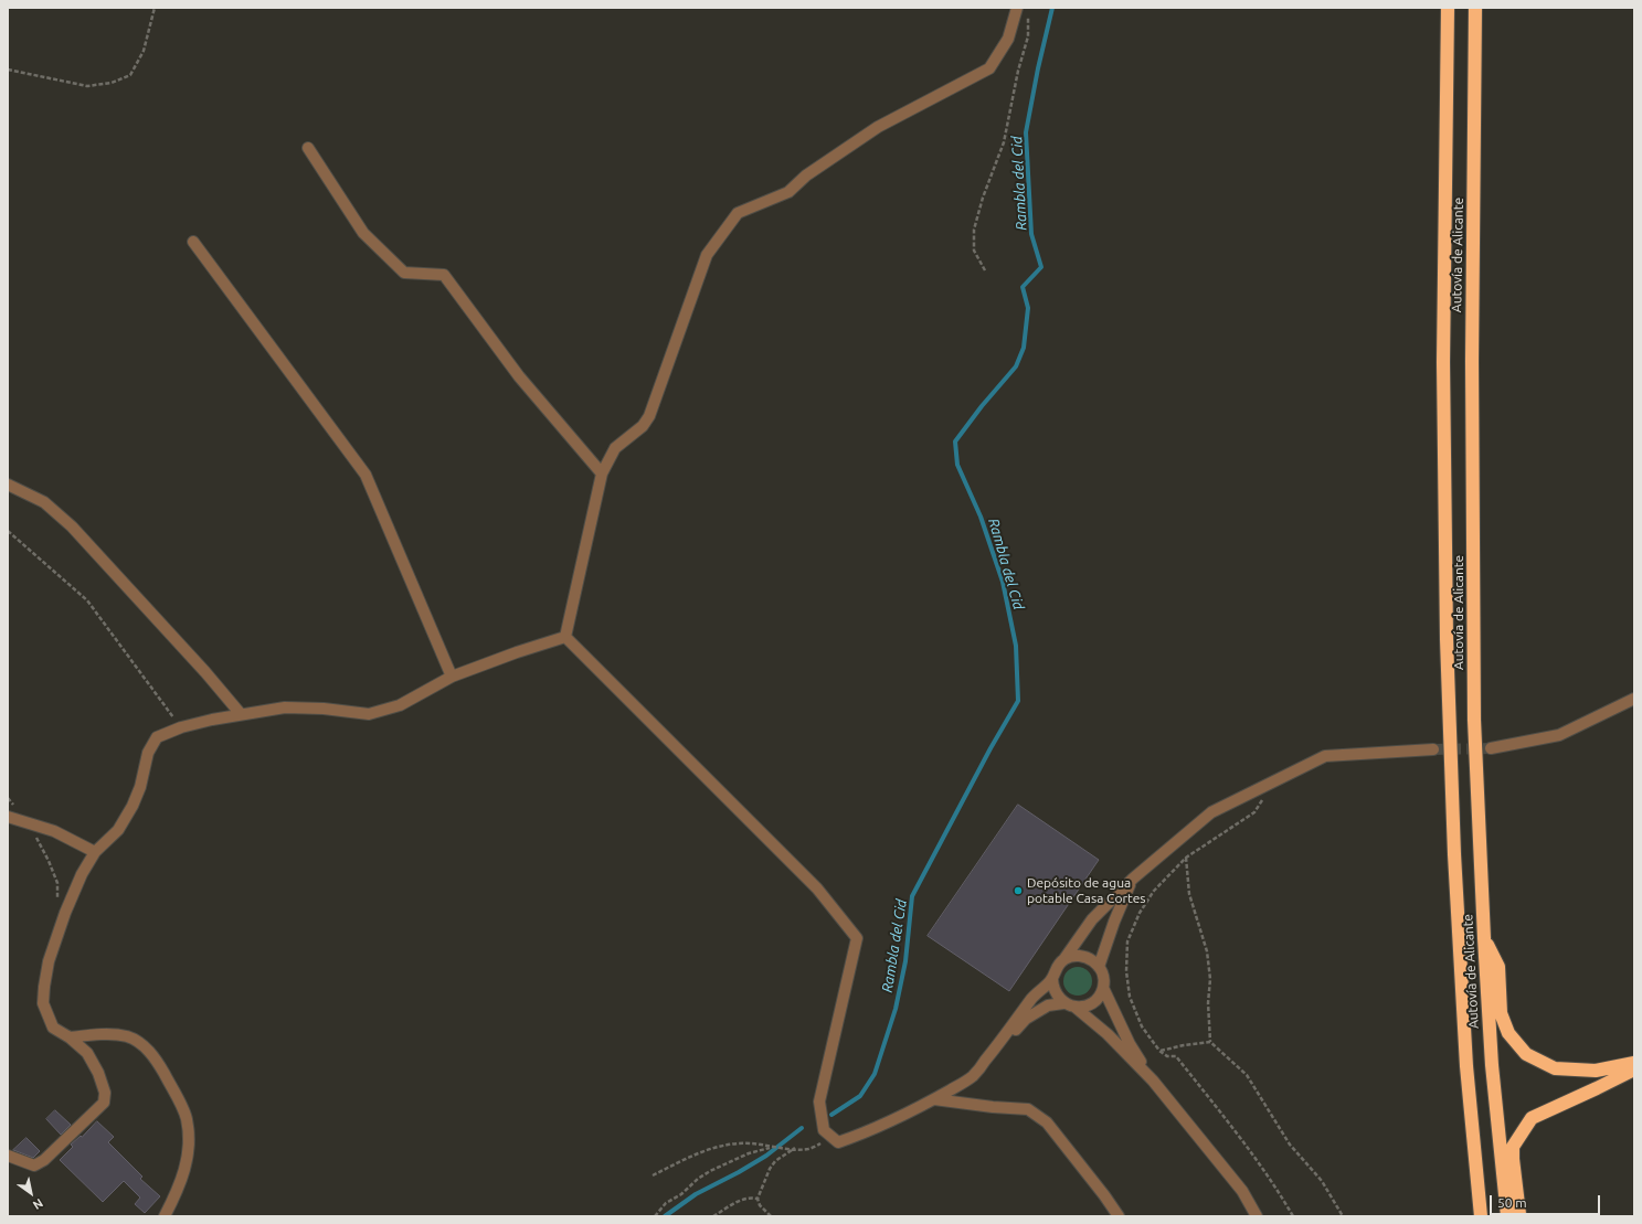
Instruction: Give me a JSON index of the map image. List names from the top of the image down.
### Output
{
  "streets": {
    "highway": ["Autovía de Alicante"]
  },
  "water": ["Rambla del Cid"],
  "places": ["Depósito de agua potable Casa Cortes"],
  "scale_bar": "50 m",
  "north": "bottom right"
}
